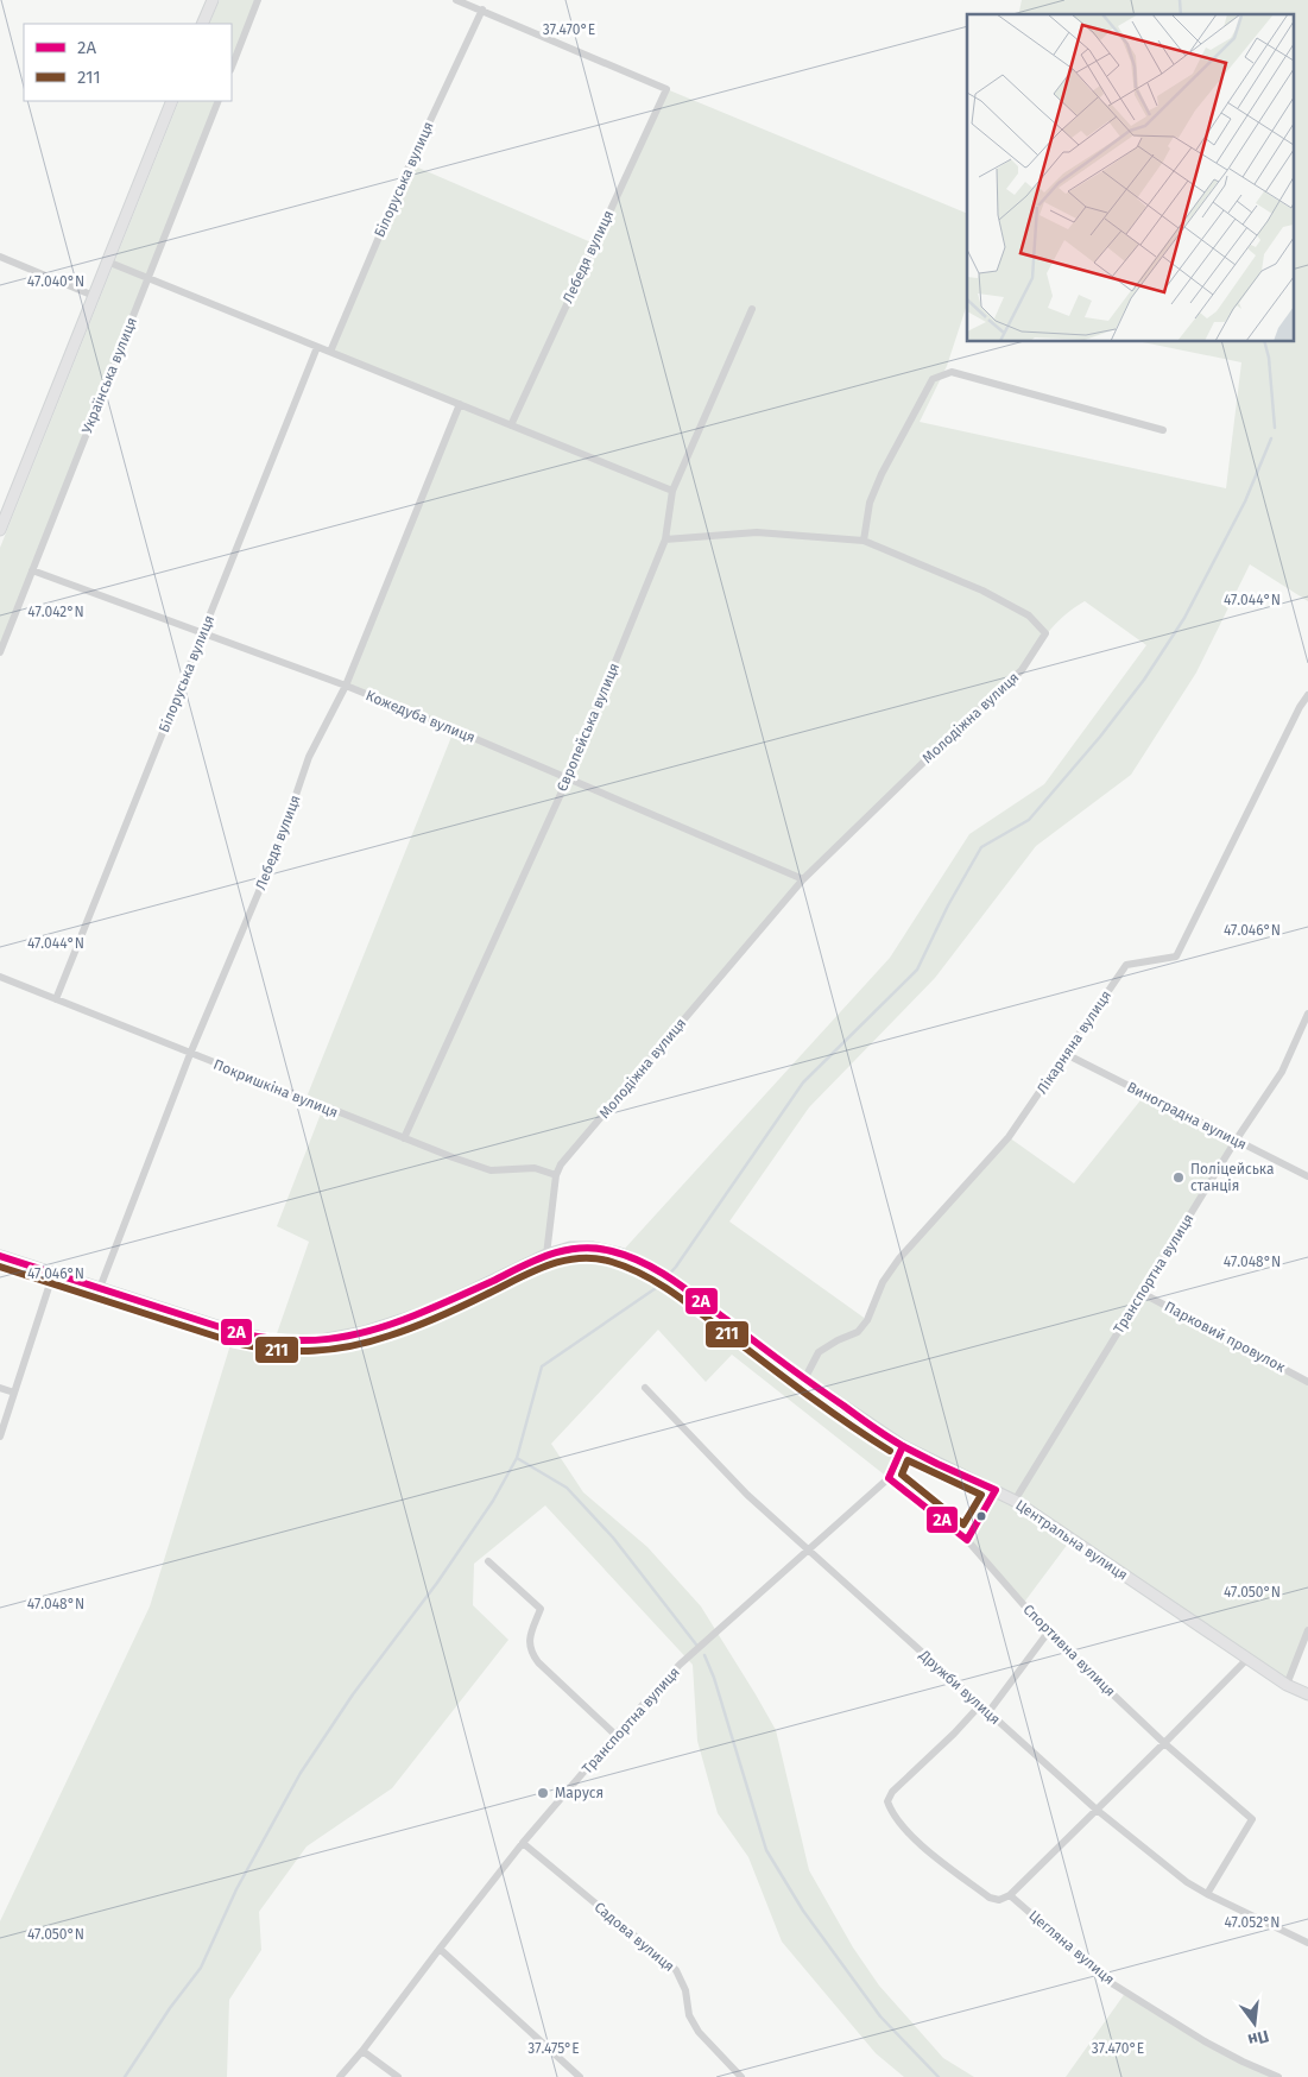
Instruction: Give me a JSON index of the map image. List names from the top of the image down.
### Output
{
  "streets": {
    "street": [
      "Білоруська вулиця",
      "Лебедя вулиця",
      "Українська вулиця",
      "Кожедуба вулиця",
      "Молодіжна вулиця",
      "Європейська вулиця",
      "Лікарняна вулиця",
      "Покришкіна вулиця",
      "Виноградна вулиця",
      "Транспортна вулиця",
      "Парковий провулок",
      "Центральна вулиця",
      "Спортивна вулиця",
      "Дружби вулиця",
      "Садова вулиця",
      "Цегляна вулиця"
    ]
  },
  "crossings": [
    ["Білоруська вулиця", "Лебедя вулиця"],
    ["Білоруська вулиця", "Кожедуба вулиця"],
    ["Білоруська вулиця", "Покришкіна вулиця"],
    ["Лебедя вулиця", "Кожедуба вулиця"],
    ["Лебедя вулиця", "Покришкіна вулиця"],
    ["Лебедя вулиця", "Центральна вулиця"],
    ["Українська вулиця", "Кожедуба вулиця"],
    ["Кожедуба вулиця", "Молодіжна вулиця"],
    ["Кожедуба вулиця", "Європейська вулиця"],
    ["Молодіжна вулиця", "Покришкіна вулиця"],
    ["Молодіжна вулиця", "Центральна вулиця"],
    ["Європейська вулиця", "Покришкіна вулиця"],
    ["Лікарняна вулиця", "Виноградна вулиця"],
    ["Лікарняна вулиця", "Центральна вулиця"],
    ["Виноградна вулиця", "Транспортна вулиця"],
    ["Транспортна вулиця", "Парковий провулок"],
    ["Транспортна вулиця", "Центральна вулиця"],
    ["Транспортна вулиця", "Спортивна вулиця"],
    ["Транспортна вулиця", "Дружби вулиця"],
    ["Транспортна вулиця", "Садова вулиця"],
    ["Спортивна вулиця", "Дружби вулиця"]
  ],
  "places": ["Поліцейська станція", "Маруся"],
  "lines": ["transit line 2А", "transit line 211"],
  "legend": ["2А", "211"],
  "north": "bottom",
  "coordinates": [
    "37.470°E",
    "47.040°N",
    "47.044°N",
    "47.042°N",
    "47.046°N",
    "47.048°N",
    "47.050°N",
    "47.052°N",
    "37.475°E"
  ]
}
